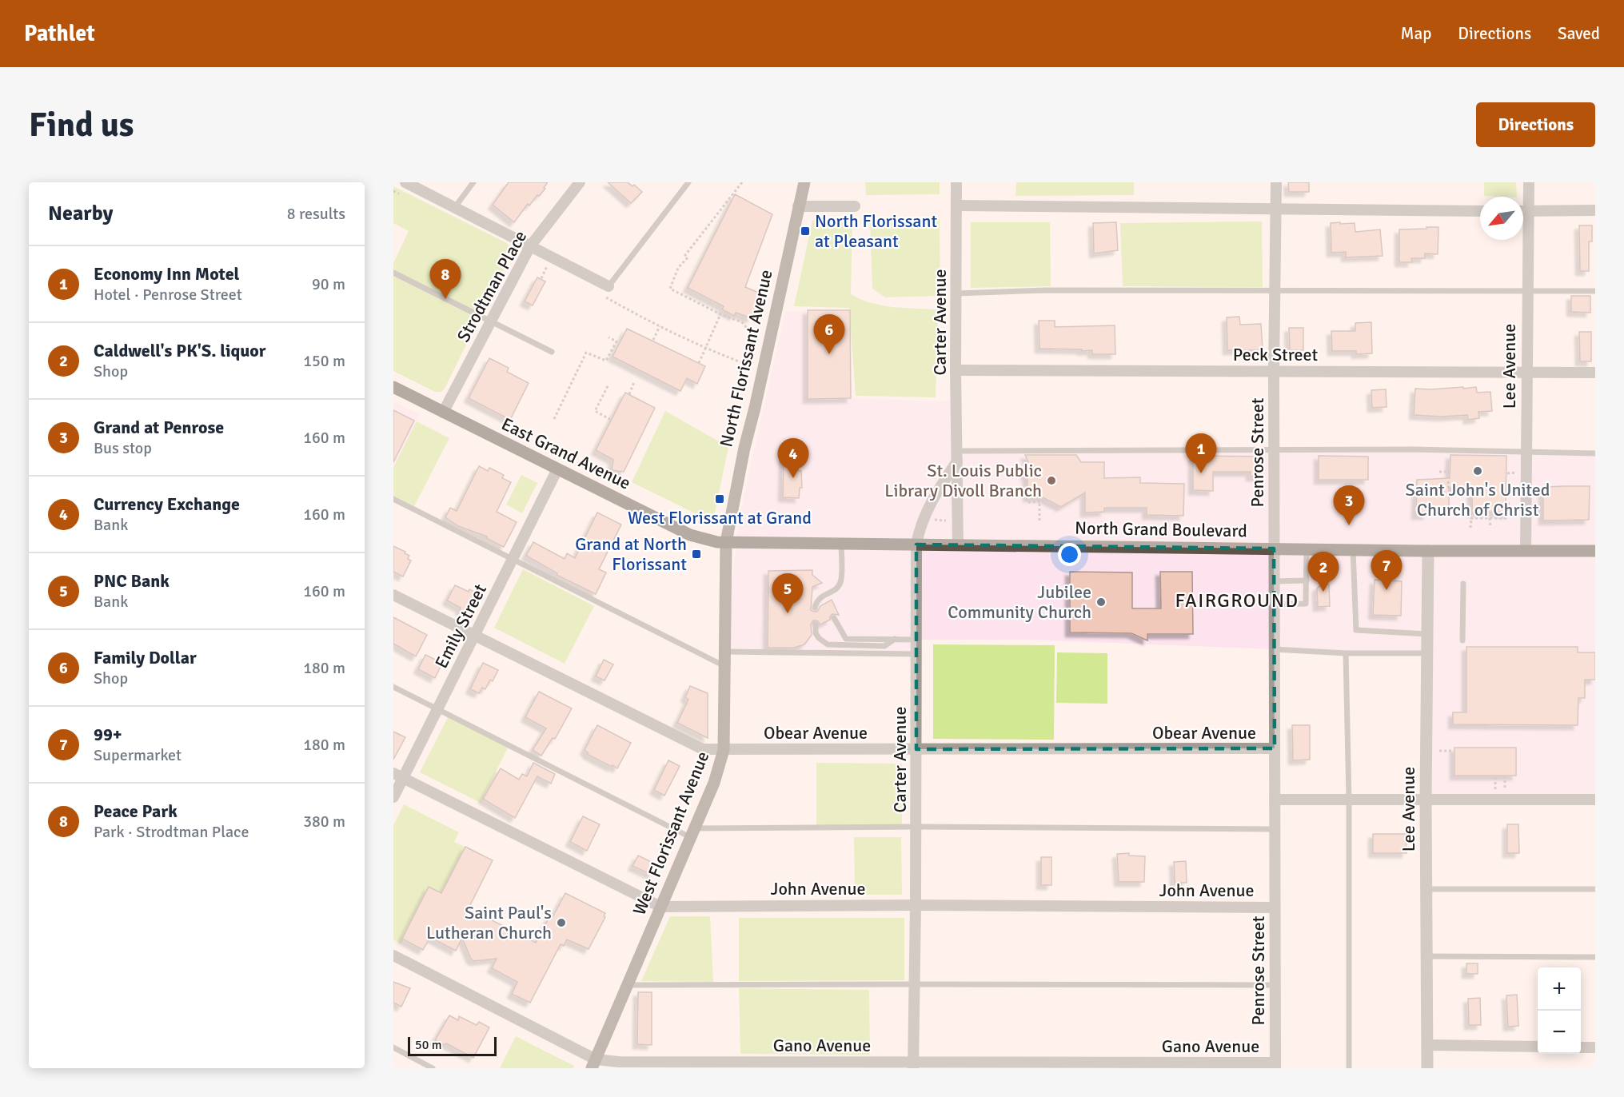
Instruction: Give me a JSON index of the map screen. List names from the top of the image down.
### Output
{
  "streets": {
    "main road": [
      "North Florissant Avenue",
      "East Grand Avenue",
      "North Grand Boulevard",
      "West Florissant Avenue"
    ],
    "street": [
      "Strodtman Place",
      "Carter Avenue",
      "Peck Street",
      "Lee Avenue",
      "Penrose Street",
      "Emily Street",
      "Obear Avenue",
      "John Avenue",
      "Gano Avenue"
    ]
  },
  "crossings": [
    ["Strodtman Place", "East Grand Avenue"],
    ["Carter Avenue", "Peck Street"],
    ["Carter Avenue", "North Grand Boulevard"],
    ["Carter Avenue", "Obear Avenue"],
    ["Carter Avenue", "John Avenue"],
    ["Carter Avenue", "Gano Avenue"],
    ["Peck Street", "Lee Avenue"],
    ["Peck Street", "Penrose Street"],
    ["North Florissant Avenue", "East Grand Avenue"],
    ["North Florissant Avenue", "North Grand Boulevard"],
    ["North Florissant Avenue", "West Florissant Avenue"],
    ["Lee Avenue", "North Grand Boulevard"],
    ["Penrose Street", "North Grand Boulevard"],
    ["Penrose Street", "Obear Avenue"],
    ["Penrose Street", "John Avenue"],
    ["Penrose Street", "Gano Avenue"],
    ["East Grand Avenue", "North Grand Boulevard"],
    ["East Grand Avenue", "Emily Street"],
    ["East Grand Avenue", "West Florissant Avenue"],
    ["North Grand Boulevard", "West Florissant Avenue"],
    ["Emily Street", "Obear Avenue"],
    ["Emily Street", "John Avenue"],
    ["Obear Avenue", "West Florissant Avenue"],
    ["West Florissant Avenue", "John Avenue"],
    ["West Florissant Avenue", "Gano Avenue"]
  ],
  "districts": ["FAIRGROUND"],
  "places": {
    "transit": ["North Florissant at Pleasant", "West Florissant at Grand", "Grand at North Florissant"],
    "other": [
      "Saint John's United Church of Christ",
      "St. Louis Public Library Divoll Branch",
      "Jubilee Community Church",
      "Saint Paul's Lutheran Church"
    ]
  },
  "scale_bar": "50 m",
  "north": "bottom left",
  "page": {
    "header": "Pathlet",
    "nav": ["Map", "Directions", "Saved"],
    "buttons": "Directions",
    "title": "Find us",
    "heading": ["Nearby", "8 results"],
    "list": [
      {
        "mark": "1",
        "name": "Economy Inn Motel",
        "note": "Hotel · Penrose Street",
        "value": "90 m"
      },
      {
        "mark": "2",
        "name": "Caldwell's PK'S. liquor",
        "note": "Shop",
        "value": "150 m"
      },
      {
        "mark": "3",
        "name": "Grand at Penrose",
        "note": "Bus stop",
        "value": "160 m"
      },
      {
        "mark": "4",
        "name": "Currency Exchange",
        "note": "Bank",
        "value": "160 m"
      },
      {
        "mark": "5",
        "name": "PNC Bank",
        "note": "Bank",
        "value": "160 m"
      },
      {
        "mark": "6",
        "name": "Family Dollar",
        "note": "Shop",
        "value": "180 m"
      },
      {
        "mark": "7",
        "name": "99+",
        "note": "Supermarket",
        "value": "180 m"
      },
      {
        "mark": "8",
        "name": "Peace Park",
        "note": "Park · Strodtman Place",
        "value": "380 m"
      }
    ],
    "pins": [
      "8",
      "6",
      "1",
      "4",
      "3",
      "7",
      "2",
      "5"
    ],
    "map_buttons": ["+", "−"],
    "scale": "50 m"
  }
}
